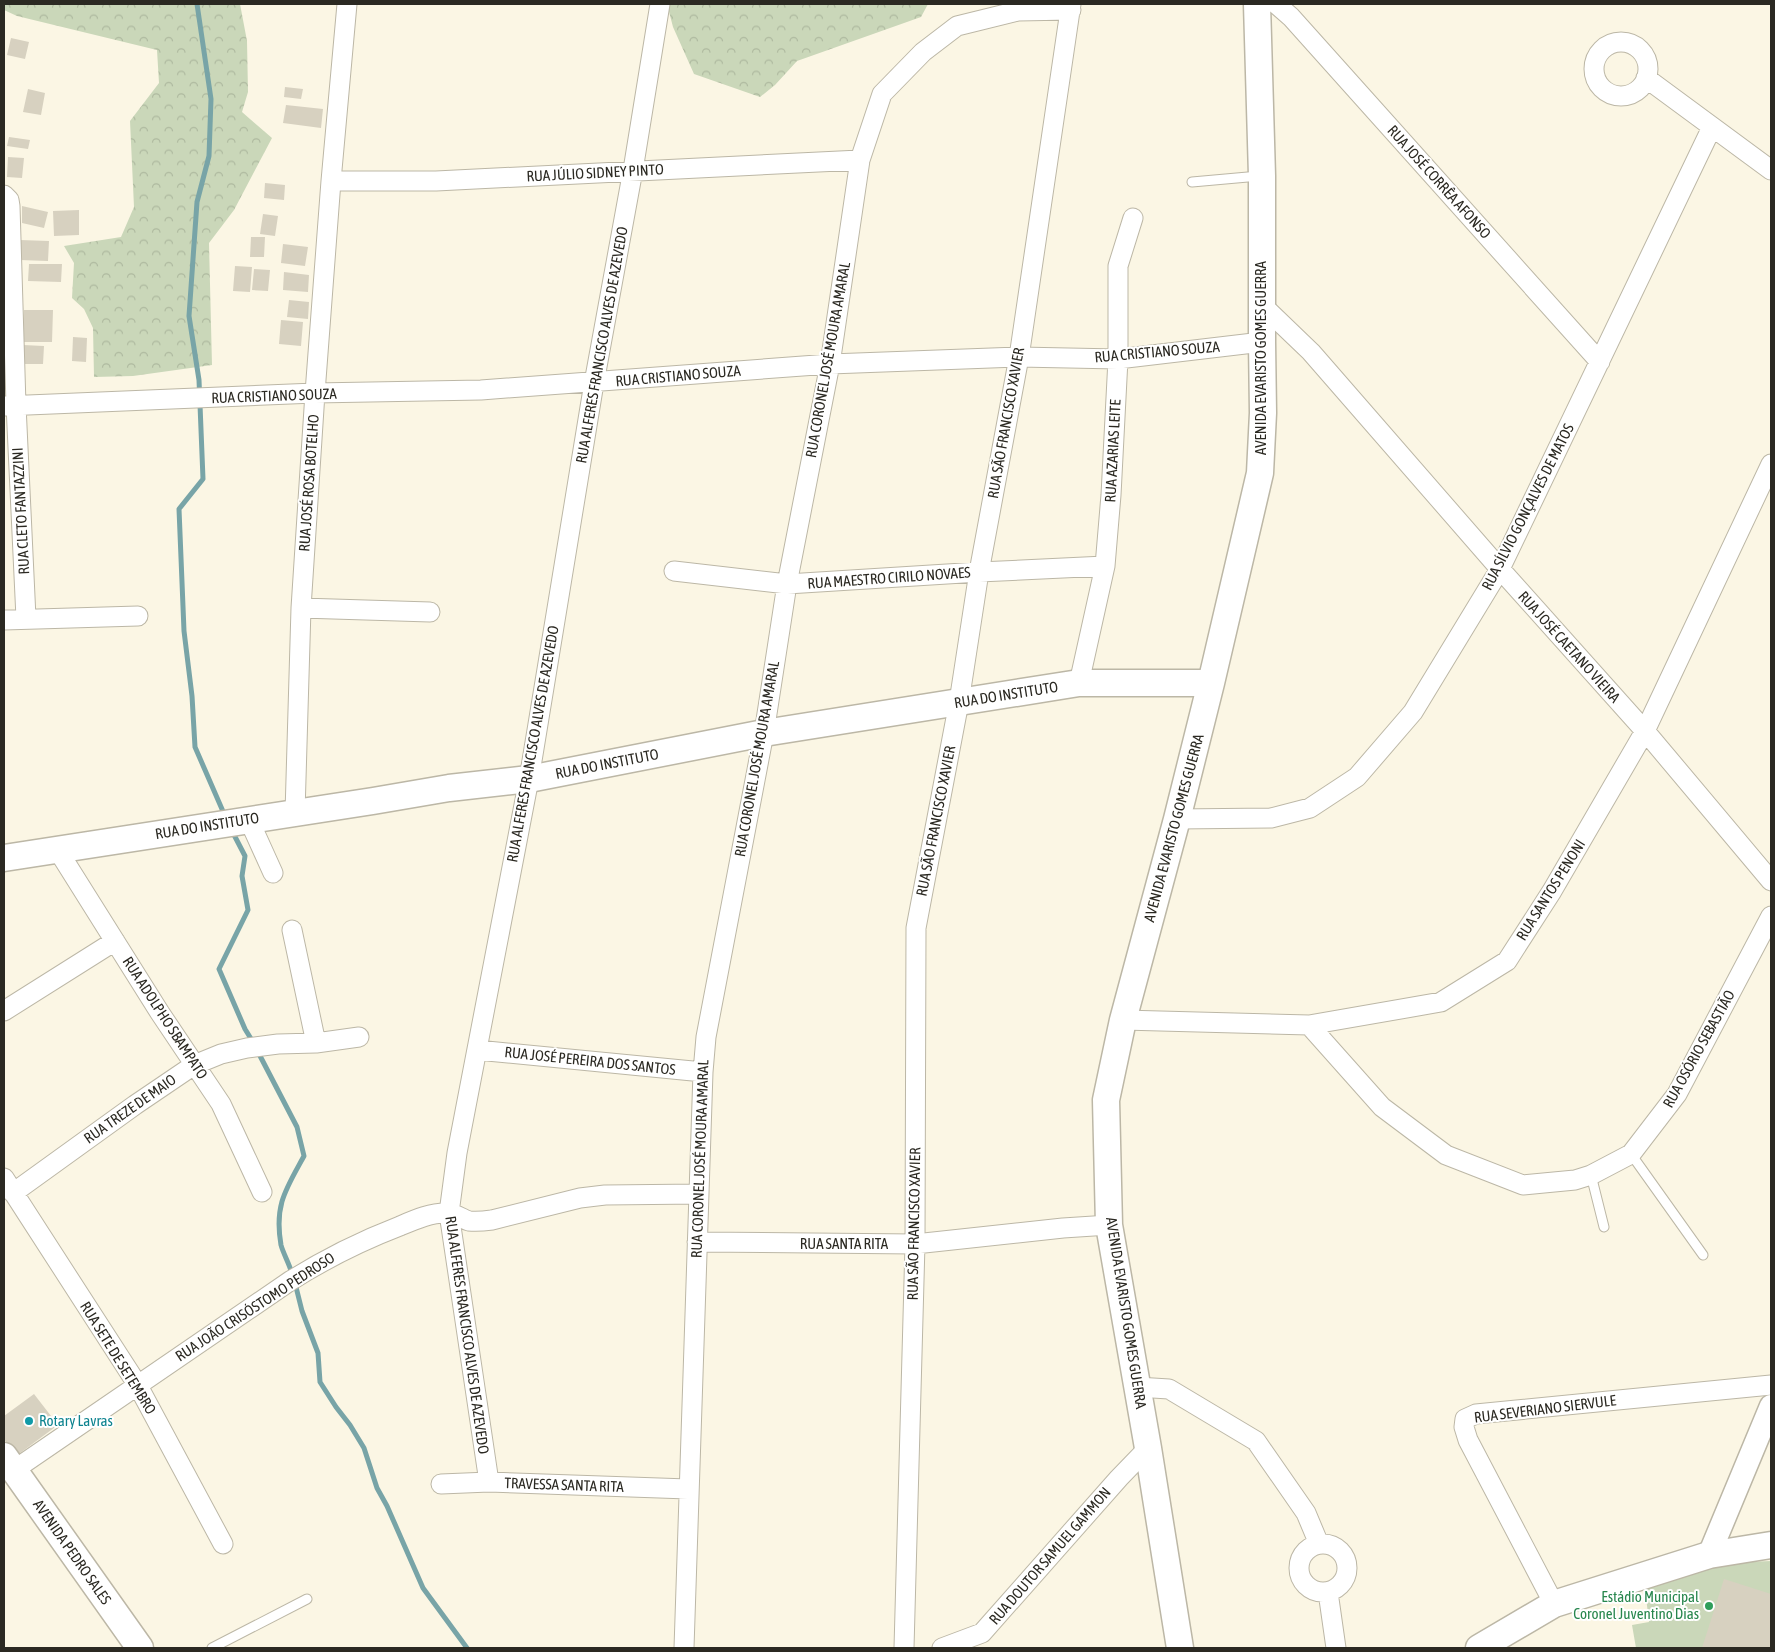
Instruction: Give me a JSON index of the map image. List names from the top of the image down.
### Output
{
  "streets": {
    "main road": ["AVENIDA EVARISTO GOMES GUERRA", "RUA DO INSTITUTO", "AVENIDA PEDRO SALES"],
    "street": [
      "RUA JÚLIO SIDNEY PINTO",
      "RUA JOSÉ CORRÊA AFONSO",
      "RUA ALFERES FRANCISCO ALVES DE AZEVEDO",
      "RUA CRISTIANO SOUZA",
      "RUA CORONEL JOSÉ MOURA AMARAL",
      "RUA SÃO FRANCISCO XAVIER",
      "RUA AZARIAS LEITE",
      "RUA JOSÉ ROSA BOTELHO",
      "RUA SÍLVIO GONÇALVES DE MATOS",
      "RUA CLETO FANTAZZINI",
      "RUA MAESTRO CIRILO NOVAES",
      "RUA JOSÉ CAETANO VIEIRA",
      "RUA SANTOS PENONI",
      "RUA ADOLPHO SBAMPATO",
      "RUA OSÓRIO SEBASTIÃO",
      "RUA JOSÉ PEREIRA DOS SANTOS",
      "RUA TREZE DE MAIO",
      "RUA SANTA RITA",
      "RUA JOÃO CRISÓSTOMO PEDROSO",
      "RUA SETE DE SETEMBRO",
      "RUA SEVERIANO SIERVULE",
      "TRAVESSA SANTA RITA",
      "RUA DOUTOR SAMUEL GAMMON"
    ]
  },
  "crossings": [
    ["RUA JÚLIO SIDNEY PINTO", "RUA ALFERES FRANCISCO ALVES DE AZEVEDO"],
    ["RUA JÚLIO SIDNEY PINTO", "RUA CORONEL JOSÉ MOURA AMARAL"],
    ["RUA JÚLIO SIDNEY PINTO", "RUA JOSÉ ROSA BOTELHO"],
    ["RUA JOSÉ CORRÊA AFONSO", "RUA SÍLVIO GONÇALVES DE MATOS"],
    ["RUA ALFERES FRANCISCO ALVES DE AZEVEDO", "RUA CRISTIANO SOUZA"],
    ["RUA ALFERES FRANCISCO ALVES DE AZEVEDO", "RUA DO INSTITUTO"],
    ["RUA ALFERES FRANCISCO ALVES DE AZEVEDO", "RUA JOSÉ PEREIRA DOS SANTOS"],
    ["RUA ALFERES FRANCISCO ALVES DE AZEVEDO", "RUA JOÃO CRISÓSTOMO PEDROSO"],
    ["RUA ALFERES FRANCISCO ALVES DE AZEVEDO", "TRAVESSA SANTA RITA"],
    ["RUA CRISTIANO SOUZA", "AVENIDA EVARISTO GOMES GUERRA"],
    ["RUA CRISTIANO SOUZA", "RUA CORONEL JOSÉ MOURA AMARAL"],
    ["RUA CRISTIANO SOUZA", "RUA SÃO FRANCISCO XAVIER"],
    ["RUA CRISTIANO SOUZA", "RUA AZARIAS LEITE"],
    ["RUA CRISTIANO SOUZA", "RUA JOSÉ ROSA BOTELHO"],
    ["RUA CRISTIANO SOUZA", "RUA CLETO FANTAZZINI"],
    ["AVENIDA EVARISTO GOMES GUERRA", "RUA SÍLVIO GONÇALVES DE MATOS"],
    ["AVENIDA EVARISTO GOMES GUERRA", "RUA JOSÉ CAETANO VIEIRA"],
    ["AVENIDA EVARISTO GOMES GUERRA", "RUA DO INSTITUTO"],
    ["AVENIDA EVARISTO GOMES GUERRA", "RUA SANTOS PENONI"],
    ["AVENIDA EVARISTO GOMES GUERRA", "RUA SANTA RITA"],
    ["AVENIDA EVARISTO GOMES GUERRA", "RUA DOUTOR SAMUEL GAMMON"],
    ["RUA CORONEL JOSÉ MOURA AMARAL", "RUA SÃO FRANCISCO XAVIER"],
    ["RUA CORONEL JOSÉ MOURA AMARAL", "RUA MAESTRO CIRILO NOVAES"],
    ["RUA CORONEL JOSÉ MOURA AMARAL", "RUA DO INSTITUTO"],
    ["RUA CORONEL JOSÉ MOURA AMARAL", "RUA JOSÉ PEREIRA DOS SANTOS"],
    ["RUA CORONEL JOSÉ MOURA AMARAL", "RUA SANTA RITA"],
    ["RUA CORONEL JOSÉ MOURA AMARAL", "TRAVESSA SANTA RITA"],
    ["RUA SÃO FRANCISCO XAVIER", "RUA MAESTRO CIRILO NOVAES"],
    ["RUA SÃO FRANCISCO XAVIER", "RUA DO INSTITUTO"],
    ["RUA SÃO FRANCISCO XAVIER", "RUA SANTA RITA"],
    ["RUA AZARIAS LEITE", "RUA MAESTRO CIRILO NOVAES"],
    ["RUA AZARIAS LEITE", "RUA DO INSTITUTO"],
    ["RUA JOSÉ ROSA BOTELHO", "RUA DO INSTITUTO"],
    ["RUA SÍLVIO GONÇALVES DE MATOS", "RUA JOSÉ CAETANO VIEIRA"],
    ["RUA JOSÉ CAETANO VIEIRA", "RUA SANTOS PENONI"],
    ["RUA DO INSTITUTO", "RUA ADOLPHO SBAMPATO"],
    ["RUA SANTOS PENONI", "RUA OSÓRIO SEBASTIÃO"],
    ["RUA ADOLPHO SBAMPATO", "RUA TREZE DE MAIO"],
    ["RUA TREZE DE MAIO", "RUA SETE DE SETEMBRO"],
    ["RUA JOÃO CRISÓSTOMO PEDROSO", "RUA SETE DE SETEMBRO"],
    ["RUA JOÃO CRISÓSTOMO PEDROSO", "AVENIDA PEDRO SALES"]
  ],
  "places": ["Rotary Lavras", "Estádio Municipal Coronel Juventino Dias"]
}
